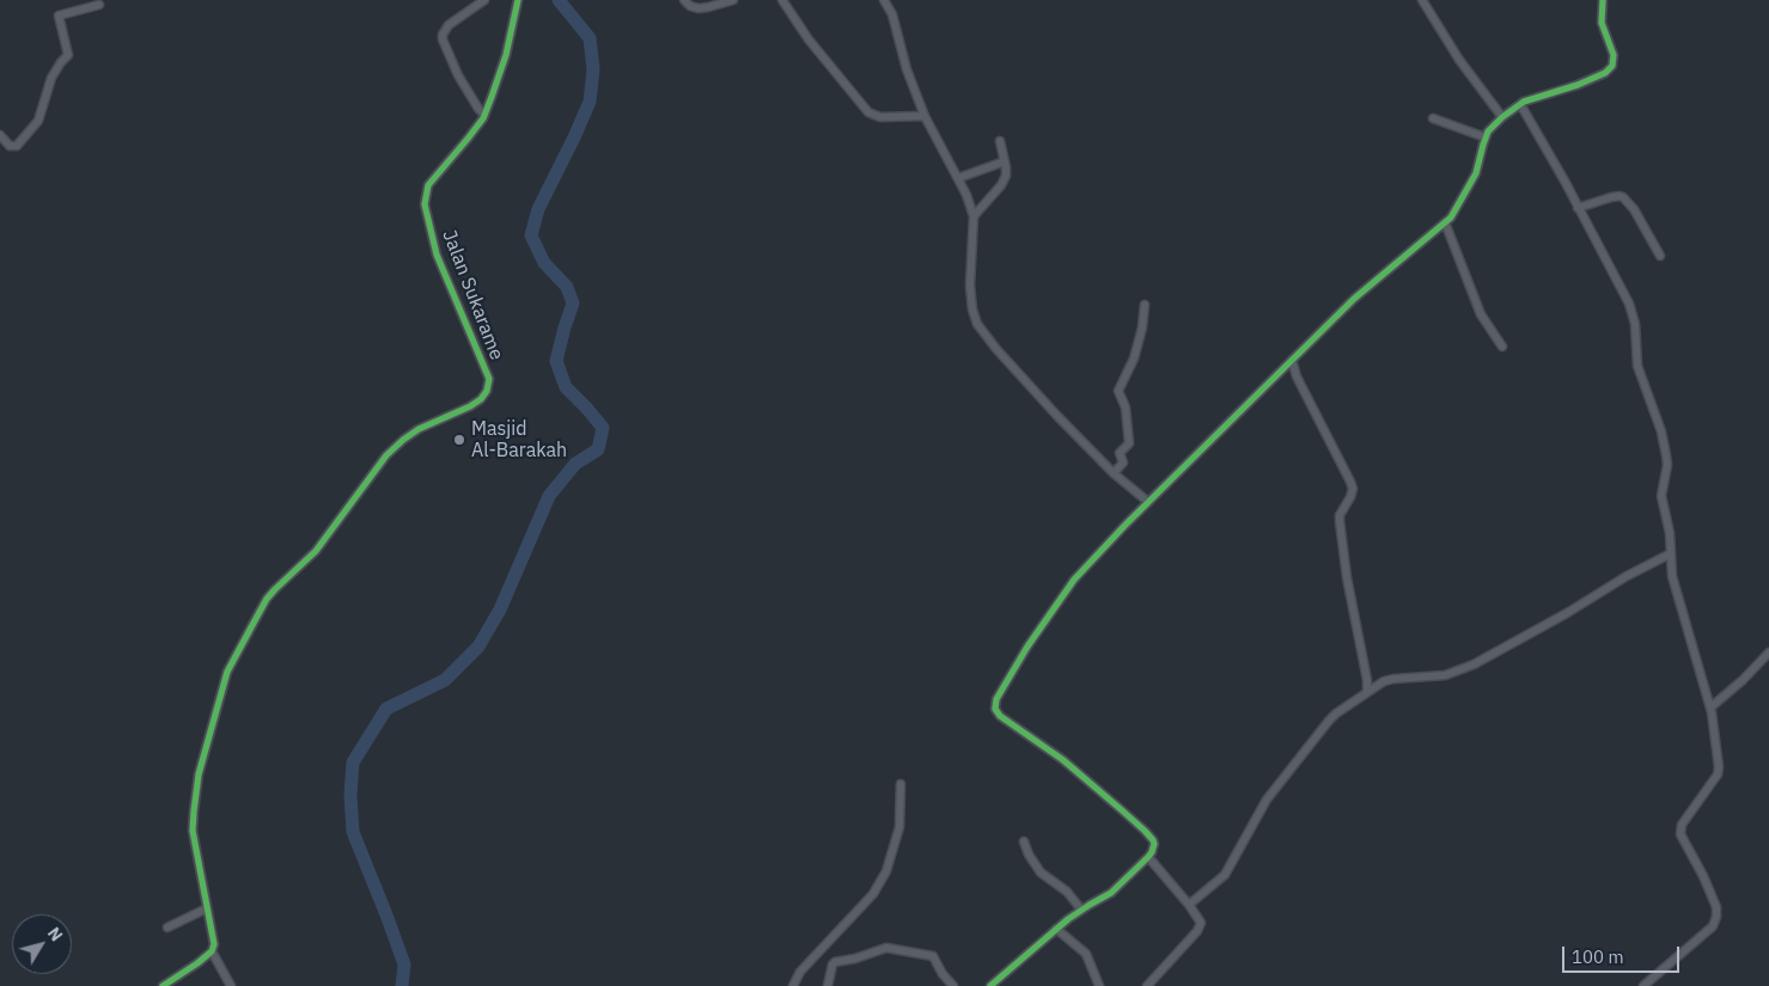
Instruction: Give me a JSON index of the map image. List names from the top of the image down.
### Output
{
  "streets": {
    "street": ["Jalan Sukarame"]
  },
  "places": ["Masjid Al-Barakah"],
  "scale_bar": "100 m",
  "north": "top right"
}
